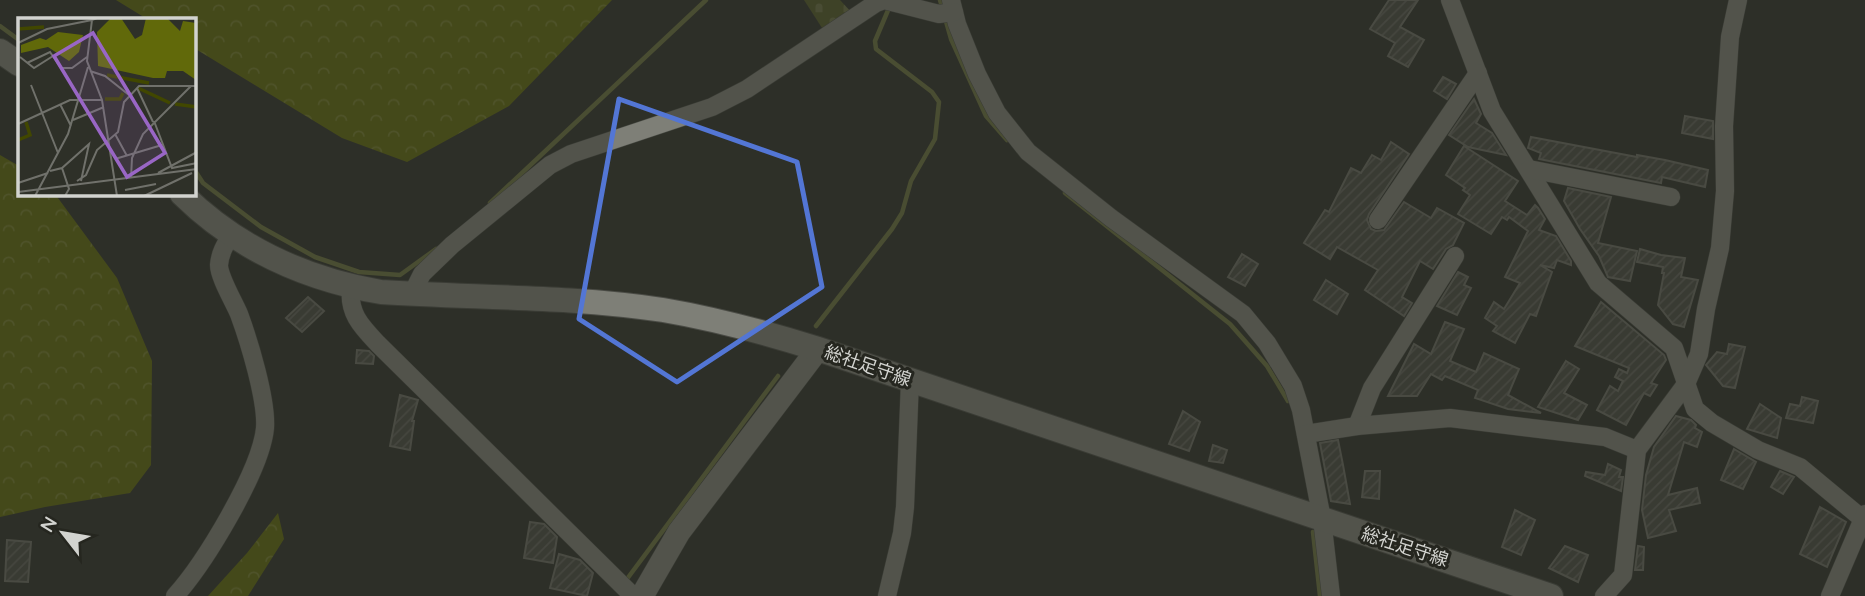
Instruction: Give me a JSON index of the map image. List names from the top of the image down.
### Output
{
  "streets": {
    "main road": ["総社足守線"]
  },
  "north": "top left"
}
